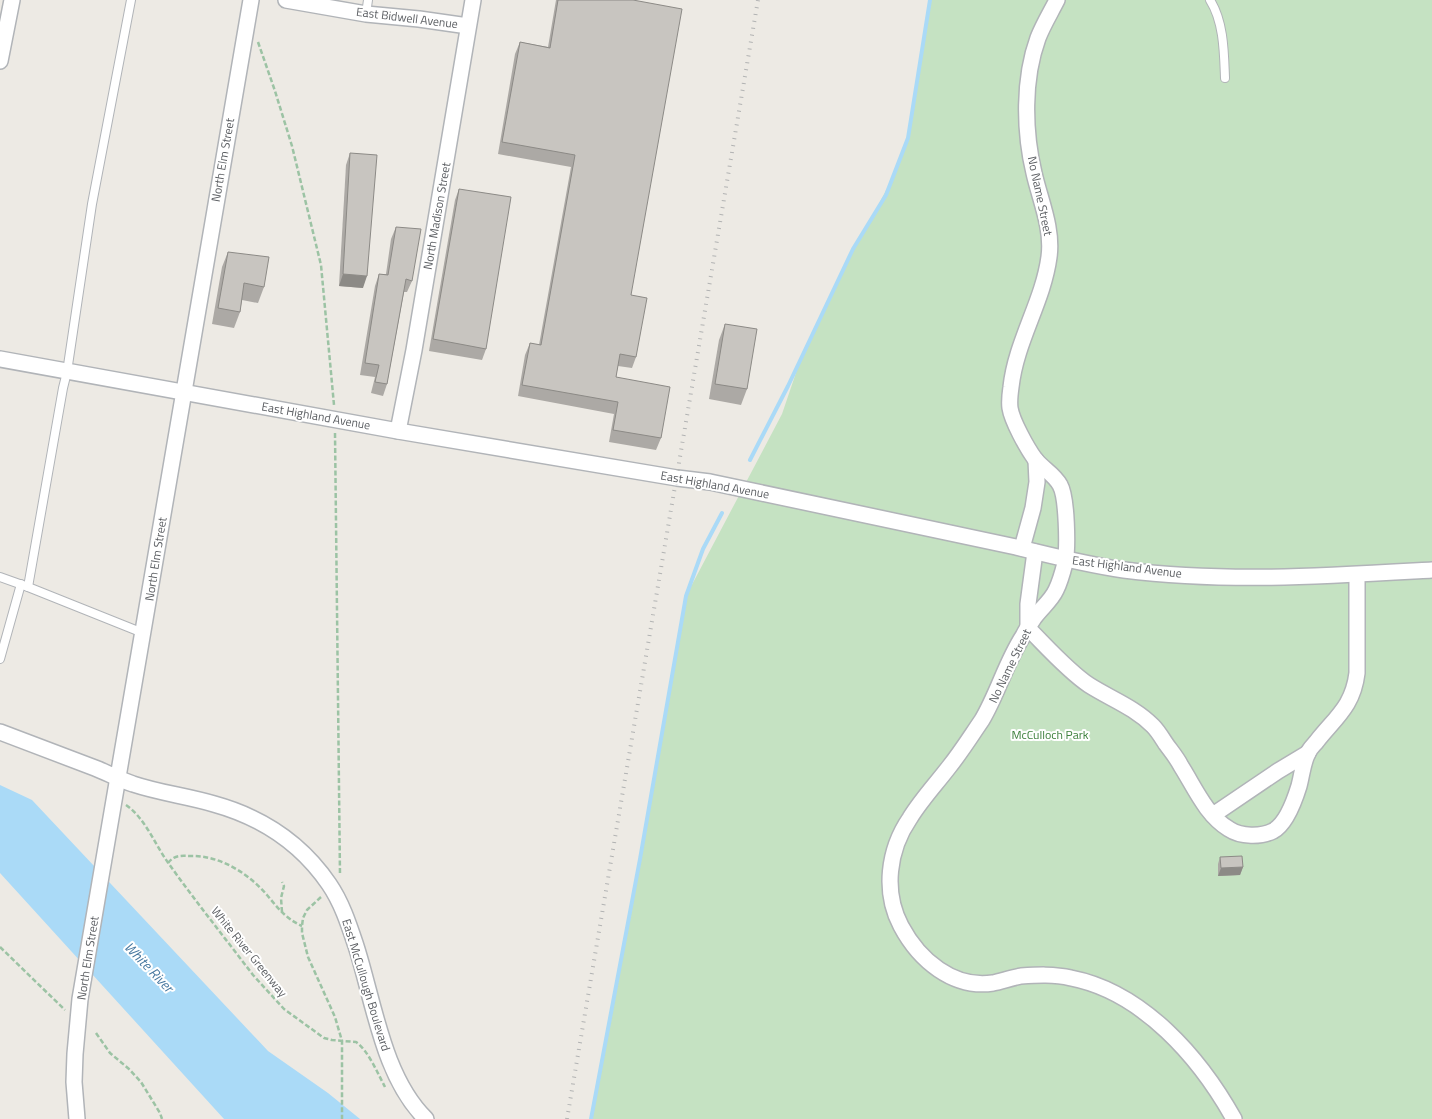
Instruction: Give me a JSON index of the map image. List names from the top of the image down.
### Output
{
  "streets": {
    "street": [
      "East Bidwell Avenue",
      "North Elm Street",
      "No Name Street",
      "North Madison Street",
      "East Highland Avenue",
      "East McCullough Boulevard"
    ],
    "path": ["White River Greenway"]
  },
  "crossings": [
    ["East Bidwell Avenue", "North Madison Street"],
    ["North Elm Street", "East Highland Avenue"],
    ["North Elm Street", "East McCullough Boulevard"],
    ["No Name Street", "East Highland Avenue"],
    ["North Madison Street", "East Highland Avenue"]
  ],
  "water": ["White River"],
  "parks": ["McCulloch Park"]
}
